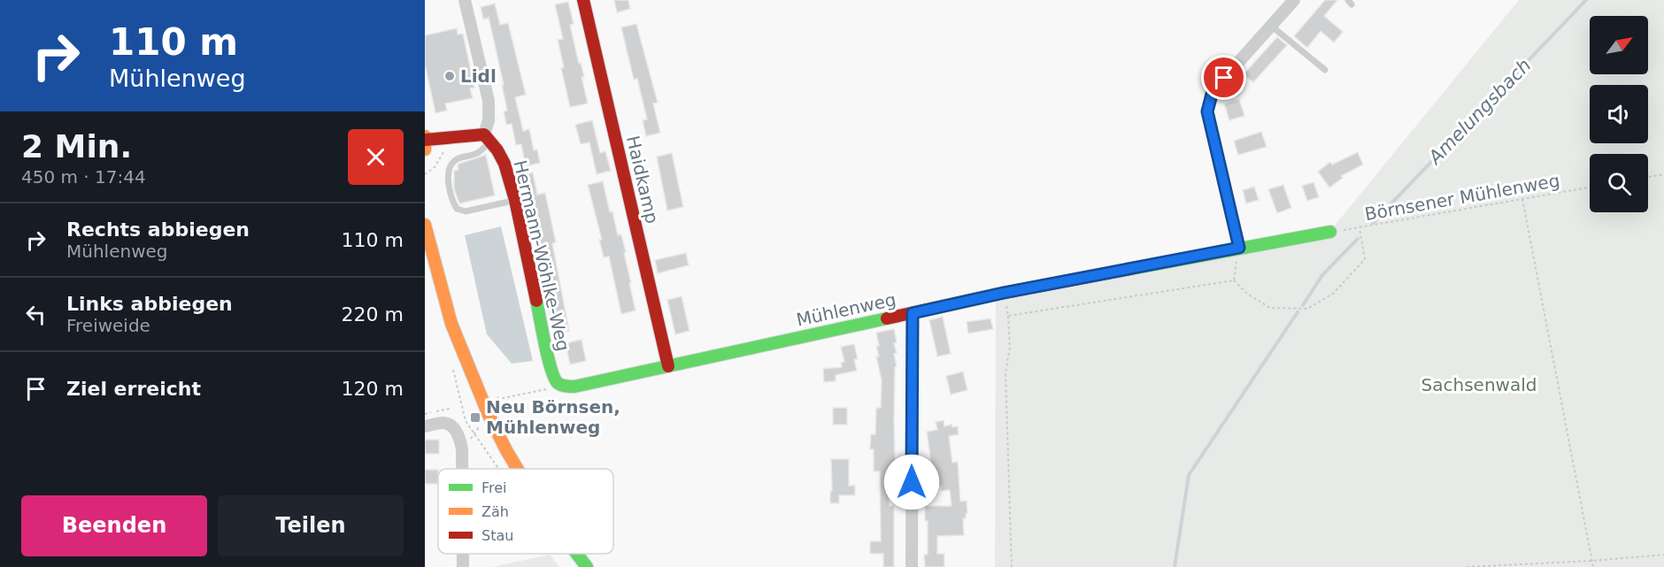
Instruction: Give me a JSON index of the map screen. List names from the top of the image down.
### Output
{
  "streets": {
    "street": ["Haidkamp", "Hermann-Wöhlke-Weg", "Mühlenweg"],
    "path": ["Börnsener Mühlenweg"]
  },
  "crossings": [
    ["Haidkamp", "Mühlenweg"],
    ["Börnsener Mühlenweg", "Mühlenweg"],
    ["Hermann-Wöhlke-Weg", "Mühlenweg"]
  ],
  "water": ["Amelungsbach"],
  "parks": ["Sachsenwald"],
  "places": {
    "other": ["Lidl"],
    "transit": ["Neu Börnsen, Mühlenweg"]
  },
  "legend": ["Frei", "Zäh", "Stau"],
  "north": "top right",
  "page": {
    "turn": ["110 m", "Mühlenweg"],
    "heading": ["2 Min.", "450 m · 17:44"],
    "list": [
      {
        "name": "Rechts abbiegen",
        "note": "Mühlenweg",
        "value": "110 m"
      },
      {
        "name": "Links abbiegen",
        "note": "Freiweide",
        "value": "220 m"
      },
      {
        "name": "Ziel erreicht",
        "value": "120 m"
      }
    ],
    "buttons": ["Beenden", "Teilen"]
  }
}
